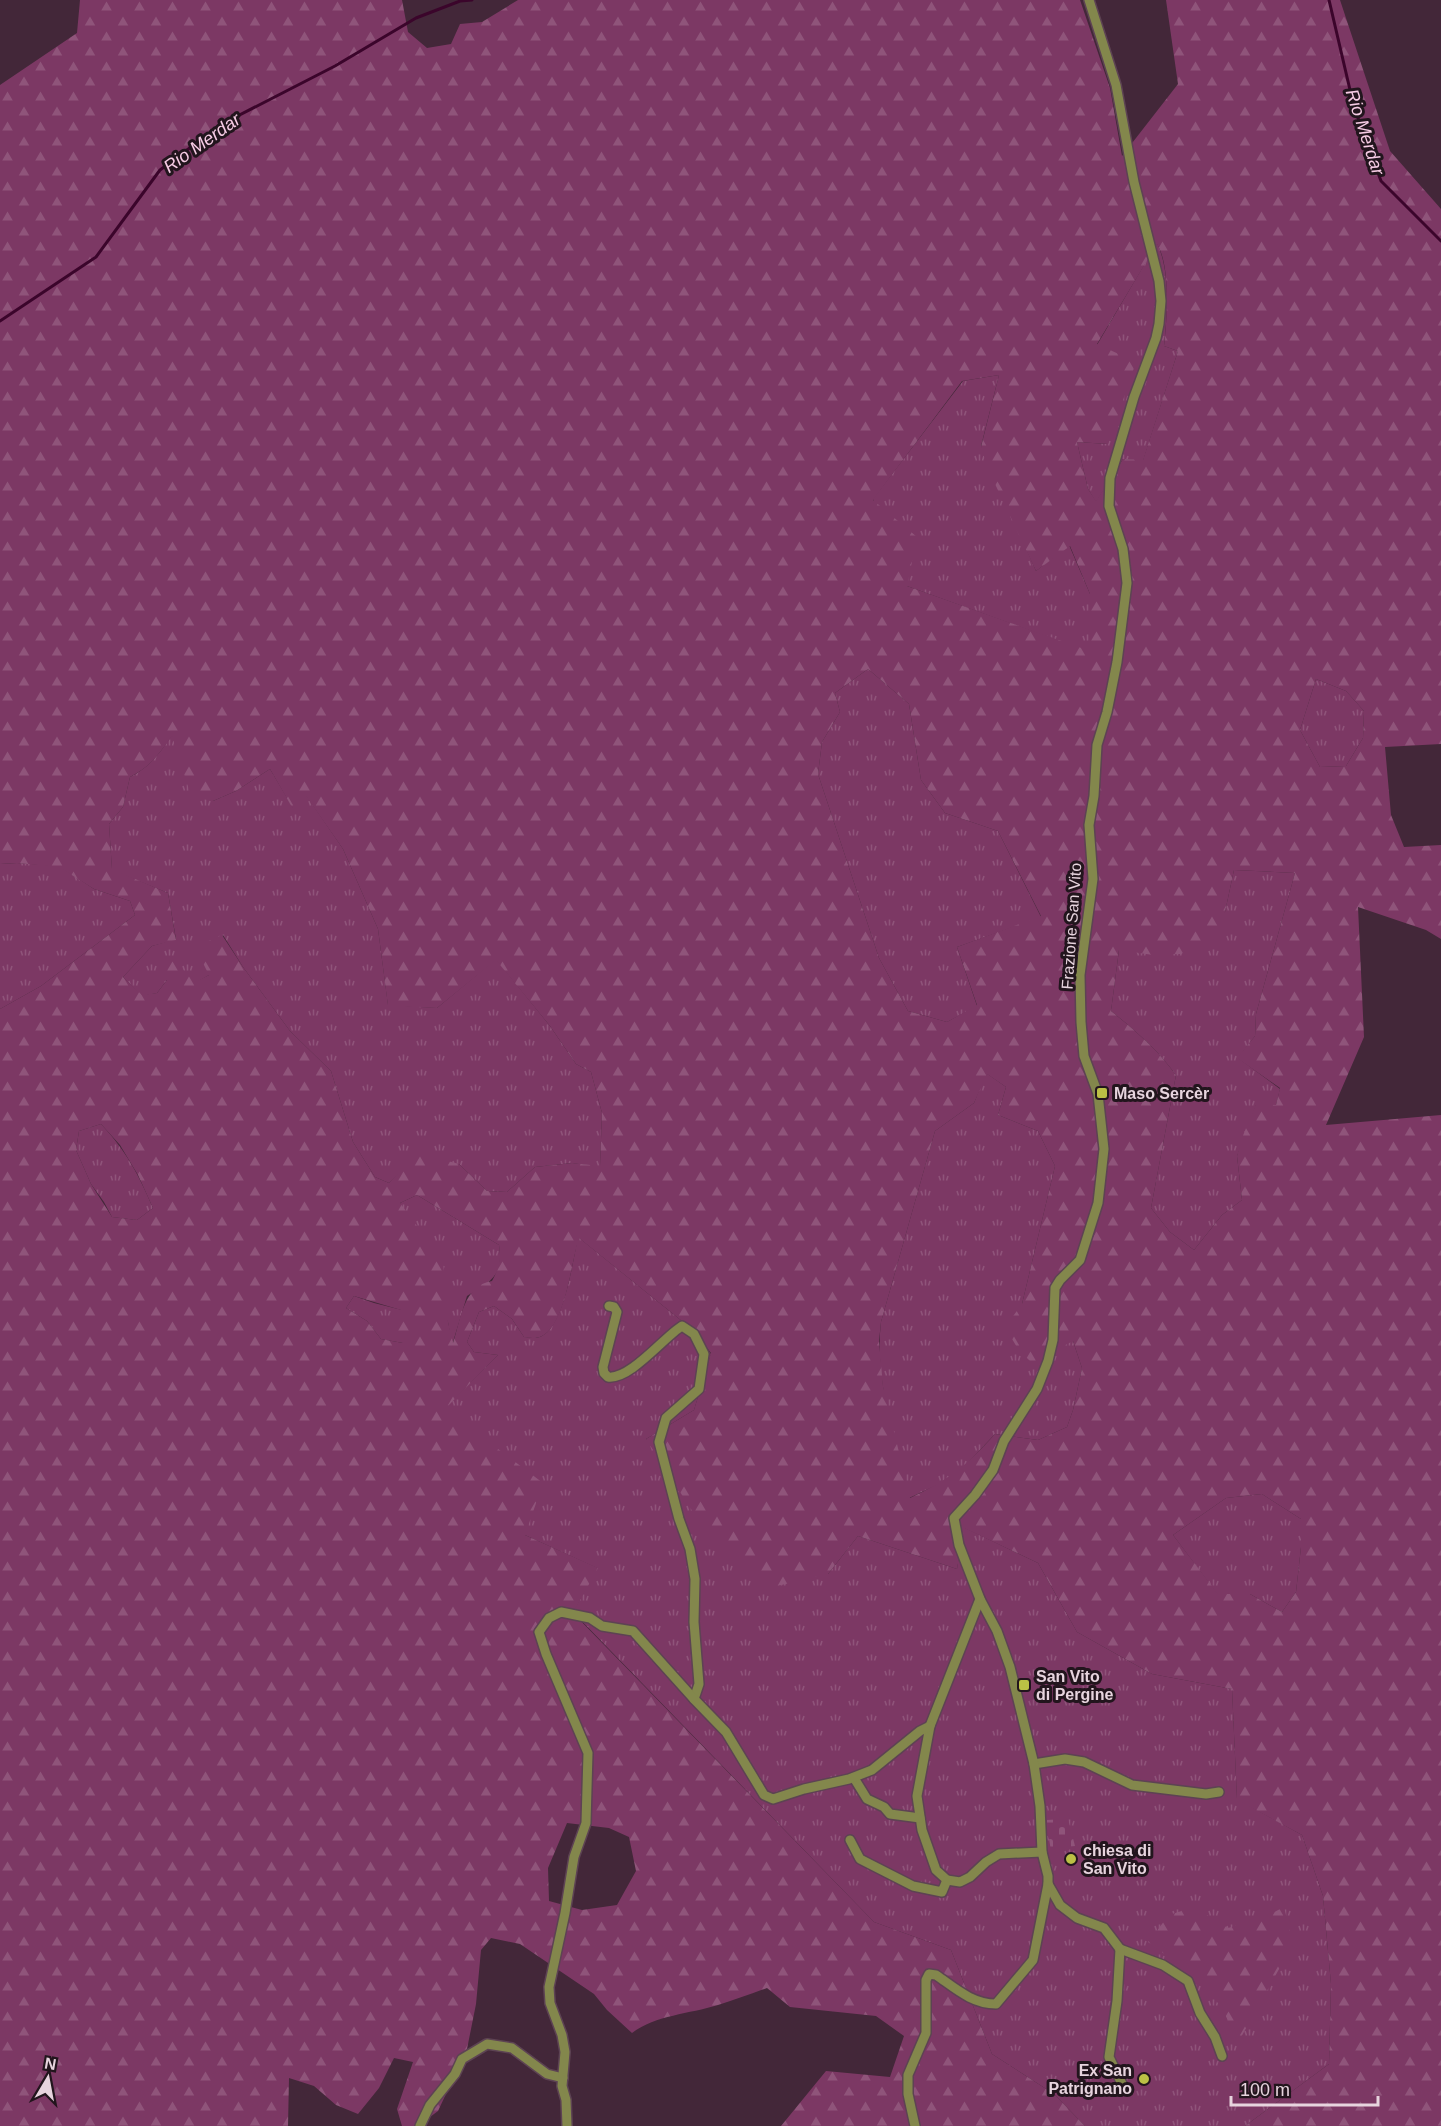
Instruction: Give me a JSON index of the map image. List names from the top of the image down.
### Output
{
  "streets": {
    "street": ["Frazione San Vito"]
  },
  "water": ["Rio Merdar"],
  "places": {
    "transit": ["Maso Sercèr", "San Vito di Pergine"],
    "other": ["chiesa di San Vito", "Ex San Patrignano"]
  },
  "scale_bar": "100 m",
  "north": "top"
}
